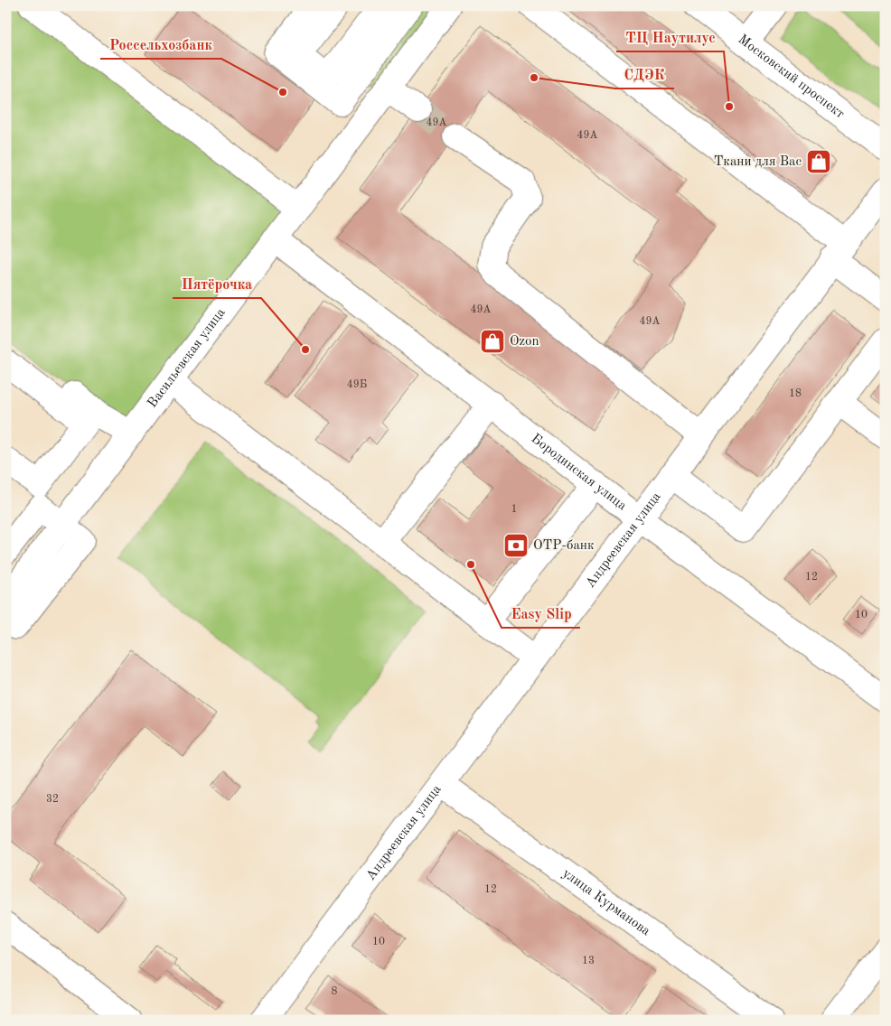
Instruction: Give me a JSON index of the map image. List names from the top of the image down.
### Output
{
  "streets": {
    "street": [
      "Московский проспект",
      "Васильевская улица",
      "Бородинская улица",
      "Андреевская улица",
      "улица Курманова"
    ]
  },
  "crossings": [
    ["Васильевская улица", "Бородинская улица"],
    ["Бородинская улица", "Андреевская улица"],
    ["Андреевская улица", "улица Курманова"]
  ],
  "places": {
    "other": [
      "СДЭК",
      "Россельхозбанк",
      "ТЦ Наутилус",
      "Пятёрочка",
      "Easy Slip"
    ],
    "shop": ["Ткани для Вас", "Ozon"],
    "bank": ["OTP-банк"]
  },
  "house_numbers": [
    "49А",
    "49А",
    "49А",
    "49А",
    "49Б",
    "18",
    "1",
    "12",
    "10",
    "32",
    "12",
    "10",
    "13",
    "8"
  ]
}
